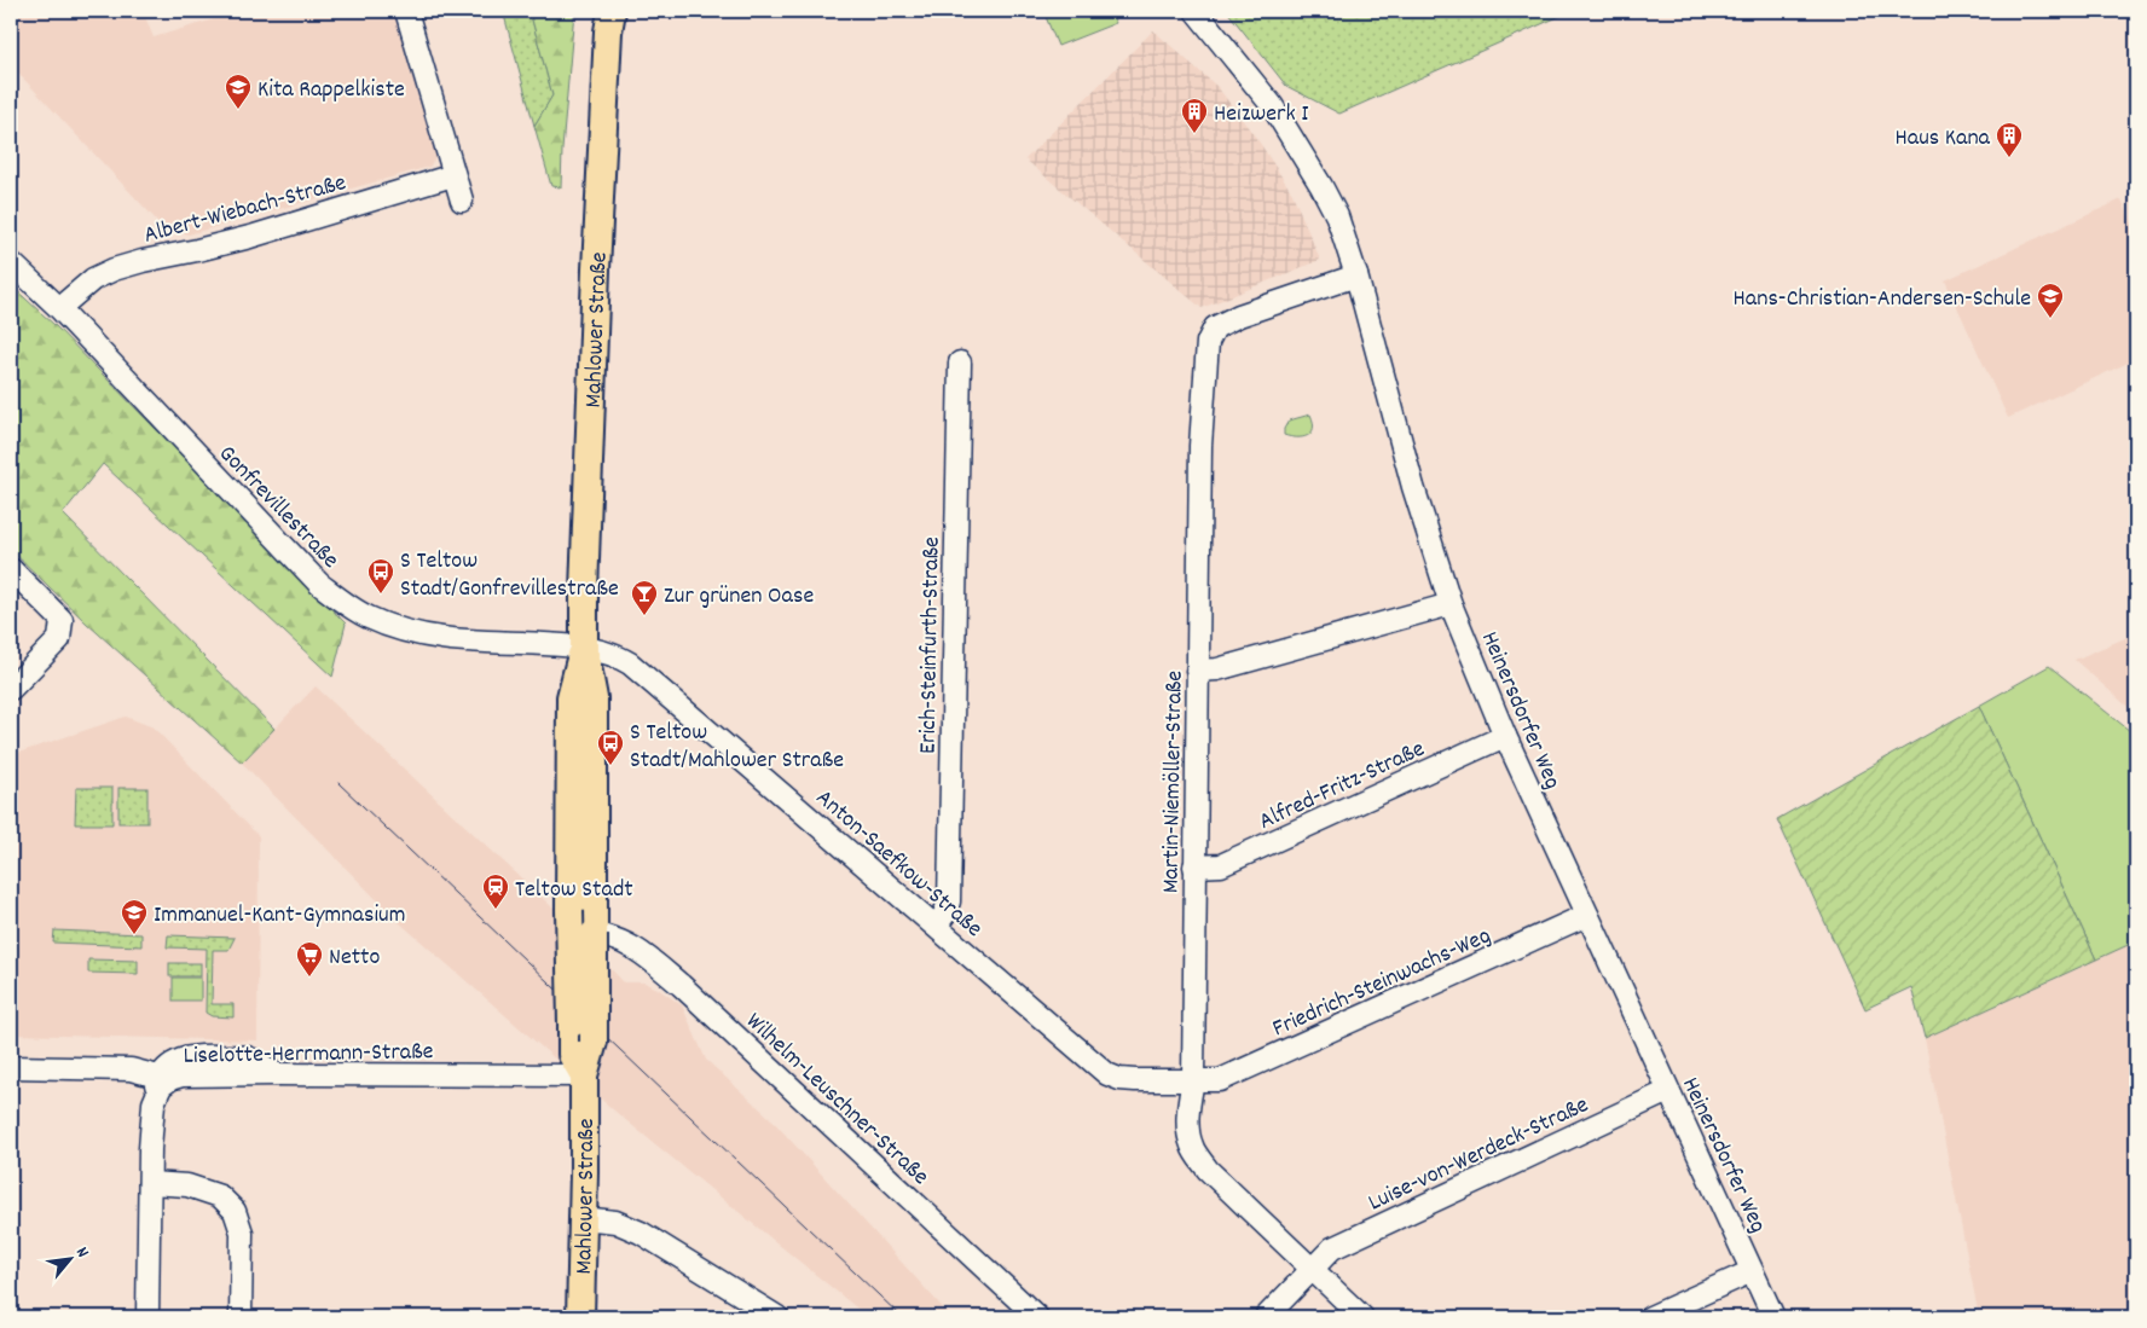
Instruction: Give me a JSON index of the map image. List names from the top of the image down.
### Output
{
  "streets": {
    "main road": ["Mahlower Straße"],
    "street": [
      "Albert-Wiebach-Straße",
      "Gonfrevillestraße",
      "Erich-Steinfurth-Straße",
      "Heinersdorfer Weg",
      "Martin-Niemöller-Straße",
      "Alfred-Fritz-Straße",
      "Anton-Saefkow-Straße",
      "Friedrich-Steinwachs-Weg",
      "Liselotte-Herrmann-Straße",
      "Wilhelm-Leuschner-Straße",
      "Luise-von-Werdeck-Straße"
    ]
  },
  "crossings": [
    ["Albert-Wiebach-Straße", "Gonfrevillestraße"],
    ["Mahlower Straße", "Gonfrevillestraße"],
    ["Mahlower Straße", "Anton-Saefkow-Straße"],
    ["Mahlower Straße", "Liselotte-Herrmann-Straße"],
    ["Mahlower Straße", "Wilhelm-Leuschner-Straße"],
    ["Gonfrevillestraße", "Anton-Saefkow-Straße"],
    ["Erich-Steinfurth-Straße", "Anton-Saefkow-Straße"],
    ["Heinersdorfer Weg", "Martin-Niemöller-Straße"],
    ["Heinersdorfer Weg", "Alfred-Fritz-Straße"],
    ["Heinersdorfer Weg", "Friedrich-Steinwachs-Weg"],
    ["Heinersdorfer Weg", "Luise-von-Werdeck-Straße"],
    ["Martin-Niemöller-Straße", "Alfred-Fritz-Straße"],
    ["Martin-Niemöller-Straße", "Anton-Saefkow-Straße"],
    ["Martin-Niemöller-Straße", "Friedrich-Steinwachs-Weg"],
    ["Martin-Niemöller-Straße", "Luise-von-Werdeck-Straße"],
    ["Anton-Saefkow-Straße", "Friedrich-Steinwachs-Weg"]
  ],
  "places": {
    "school or university": ["Kita Rappelkiste", "Hans-Christian-Andersen-Schule", "Immanuel-Kant-Gymnasium"],
    "building": ["Heizwerk I", "Haus Kana"],
    "bus stop": ["S Teltow Stadt/Gonfrevillestraße", "S Teltow Stadt/Mahlower Straße"],
    "bar": ["Zur grünen Oase"],
    "station": ["Teltow Stadt"],
    "supermarket": ["Netto"]
  },
  "north": "top right"
}
